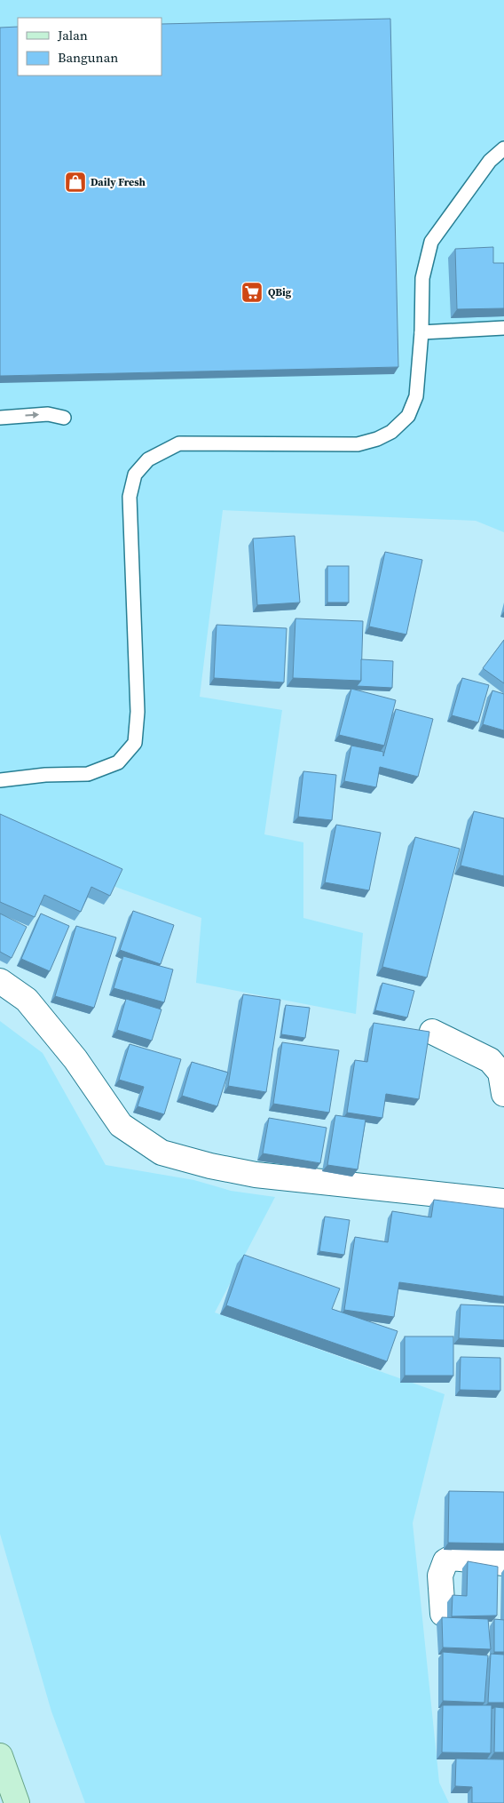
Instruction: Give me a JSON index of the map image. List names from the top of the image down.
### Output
{
  "places": {
    "shop": ["Daily Fresh"],
    "supermarket": ["QBig"]
  },
  "legend": ["Jalan", "Bangunan"]
}
